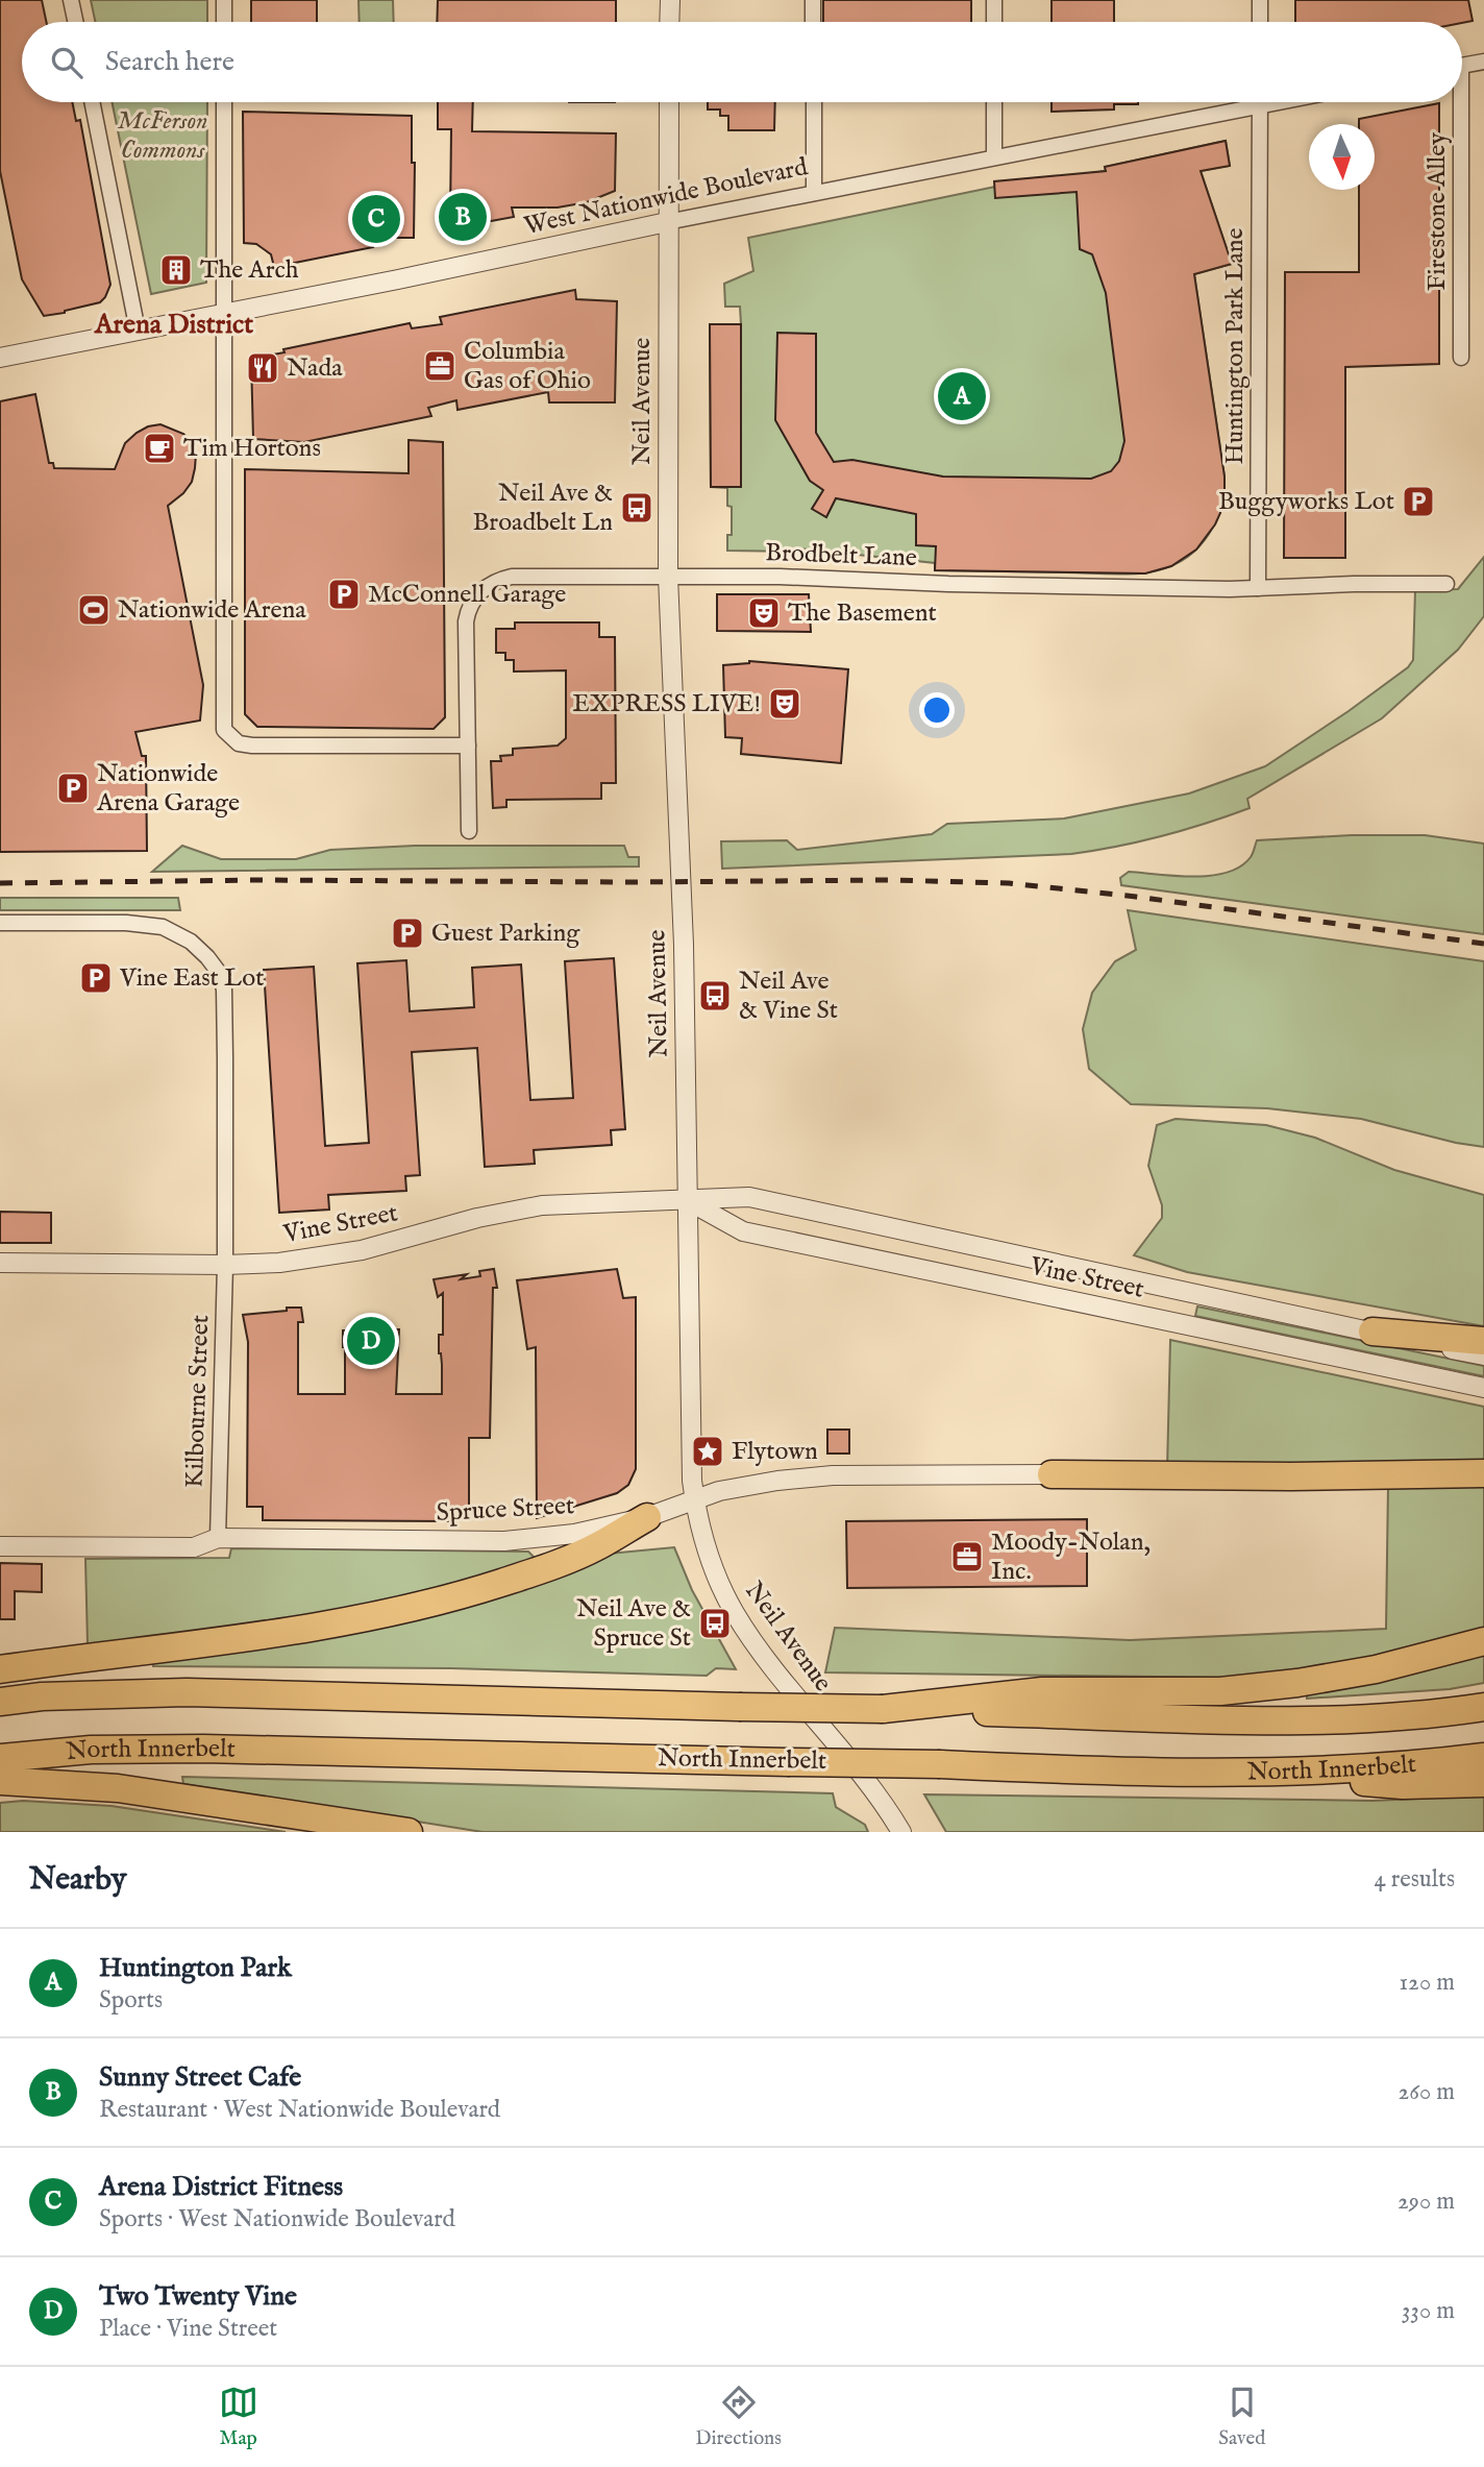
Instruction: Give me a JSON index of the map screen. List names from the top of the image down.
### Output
{
  "streets": {
    "highway": ["North Innerbelt"],
    "street": [
      "West Nationwide Boulevard",
      "Firestone Alley",
      "Huntington Park Lane",
      "Neil Avenue",
      "Brodbelt Lane",
      "Vine Street",
      "Kilbourne Street",
      "Spruce Street"
    ]
  },
  "crossings": [
    ["West Nationwide Boulevard", "Huntington Park Lane"],
    ["West Nationwide Boulevard", "Neil Avenue"],
    ["Huntington Park Lane", "Brodbelt Lane"],
    ["Neil Avenue", "Brodbelt Lane"],
    ["Neil Avenue", "Vine Street"],
    ["Neil Avenue", "Spruce Street"],
    ["Vine Street", "Kilbourne Street"],
    ["Kilbourne Street", "Spruce Street"]
  ],
  "districts": ["Arena District"],
  "parks": ["McFerson Commons"],
  "places": {
    "building": ["The Arch"],
    "office": ["Columbia Gas of Ohio", "Moody-Nolan, Inc."],
    "restaurant": ["Nada"],
    "cafe": ["Tim Hortons"],
    "parking": [
      "Buggyworks Lot",
      "McConnell Garage",
      "Nationwide Arena Garage",
      "Guest Parking",
      "Vine East Lot"
    ],
    "bus stop": ["Neil Ave & Broadbelt Ln", "Neil Ave & Vine St", "Neil Ave & Spruce St"],
    "sports": ["Nationwide Arena"],
    "theatre": ["The Basement", "EXPRESS LIVE!"],
    "place": ["Flytown"]
  },
  "north": "bottom",
  "page": {
    "search": "Search here",
    "pins": [
      "B",
      "C",
      "A",
      "D"
    ],
    "heading": ["Nearby", "4 results"],
    "list": [
      {
        "mark": "A",
        "name": "Huntington Park",
        "note": "Sports",
        "value": "120 m"
      },
      {
        "mark": "B",
        "name": "Sunny Street Cafe",
        "note": "Restaurant · West Nationwide Boulevard",
        "value": "260 m"
      },
      {
        "mark": "C",
        "name": "Arena District Fitness",
        "note": "Sports · West Nationwide Boulevard",
        "value": "290 m"
      },
      {
        "mark": "D",
        "name": "Two Twenty Vine",
        "note": "Place · Vine Street",
        "value": "330 m"
      }
    ],
    "nav": ["Map", "Directions", "Saved"]
  }
}
